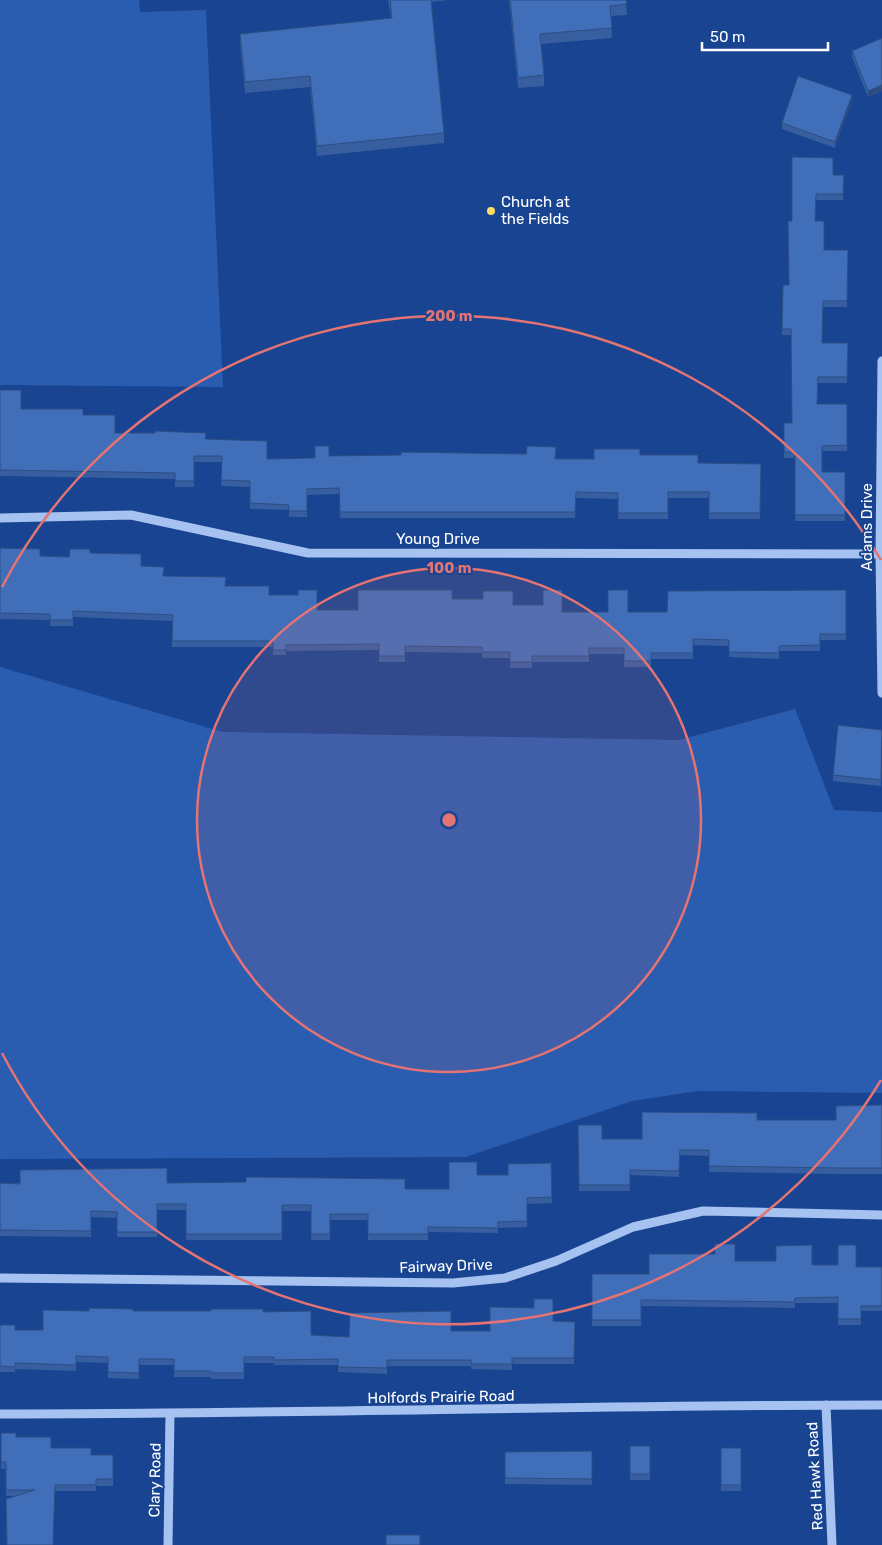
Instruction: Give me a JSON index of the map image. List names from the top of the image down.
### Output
{
  "streets": {
    "street": [
      "Adams Drive",
      "Young Drive",
      "Fairway Drive",
      "Holfords Prairie Road",
      "Red Hawk Road",
      "Clary Road"
    ]
  },
  "crossings": [
    ["Adams Drive", "Young Drive"],
    ["Holfords Prairie Road", "Red Hawk Road"],
    ["Holfords Prairie Road", "Clary Road"]
  ],
  "places": ["Church at the Fields"],
  "scale_bar": "50 m",
  "rings": ["200 m", "100 m"]
}
